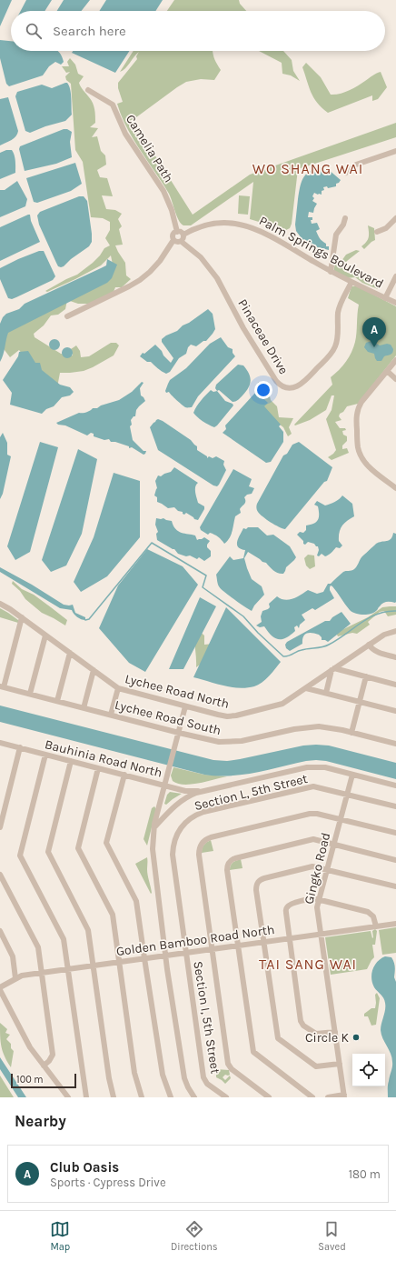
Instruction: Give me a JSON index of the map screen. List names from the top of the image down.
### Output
{
  "streets": {
    "street": [
      "Camelia Path",
      "Palm Springs Boulevard",
      "Pinaceae Drive",
      "Lychee Road North",
      "Lychee Road South",
      "Bauhinia Road North",
      "Section L, 5th Street",
      "Gingko Road",
      "Golden Bamboo Road North",
      "Section I, 5th Street"
    ]
  },
  "crossings": [
    ["Camelia Path", "Palm Springs Boulevard"],
    ["Camelia Path", "Pinaceae Drive"],
    ["Palm Springs Boulevard", "Pinaceae Drive"],
    ["Section L, 5th Street", "Gingko Road"],
    ["Section L, 5th Street", "Golden Bamboo Road North"],
    ["Section L, 5th Street", "Section I, 5th Street"],
    ["Gingko Road", "Golden Bamboo Road North"],
    ["Golden Bamboo Road North", "Section I, 5th Street"]
  ],
  "districts": ["WO SHANG WAI", "TAI SANG WAI"],
  "places": ["Circle K"],
  "scale_bar": "100 m",
  "page": {
    "search": "Search here",
    "pins": "A",
    "scale": "100 m",
    "heading": "Nearby",
    "list": [
      {
        "mark": "A",
        "name": "Club Oasis",
        "note": "Sports · Cypress Drive",
        "value": "180 m"
      }
    ],
    "nav": ["Map", "Directions", "Saved"]
  }
}
